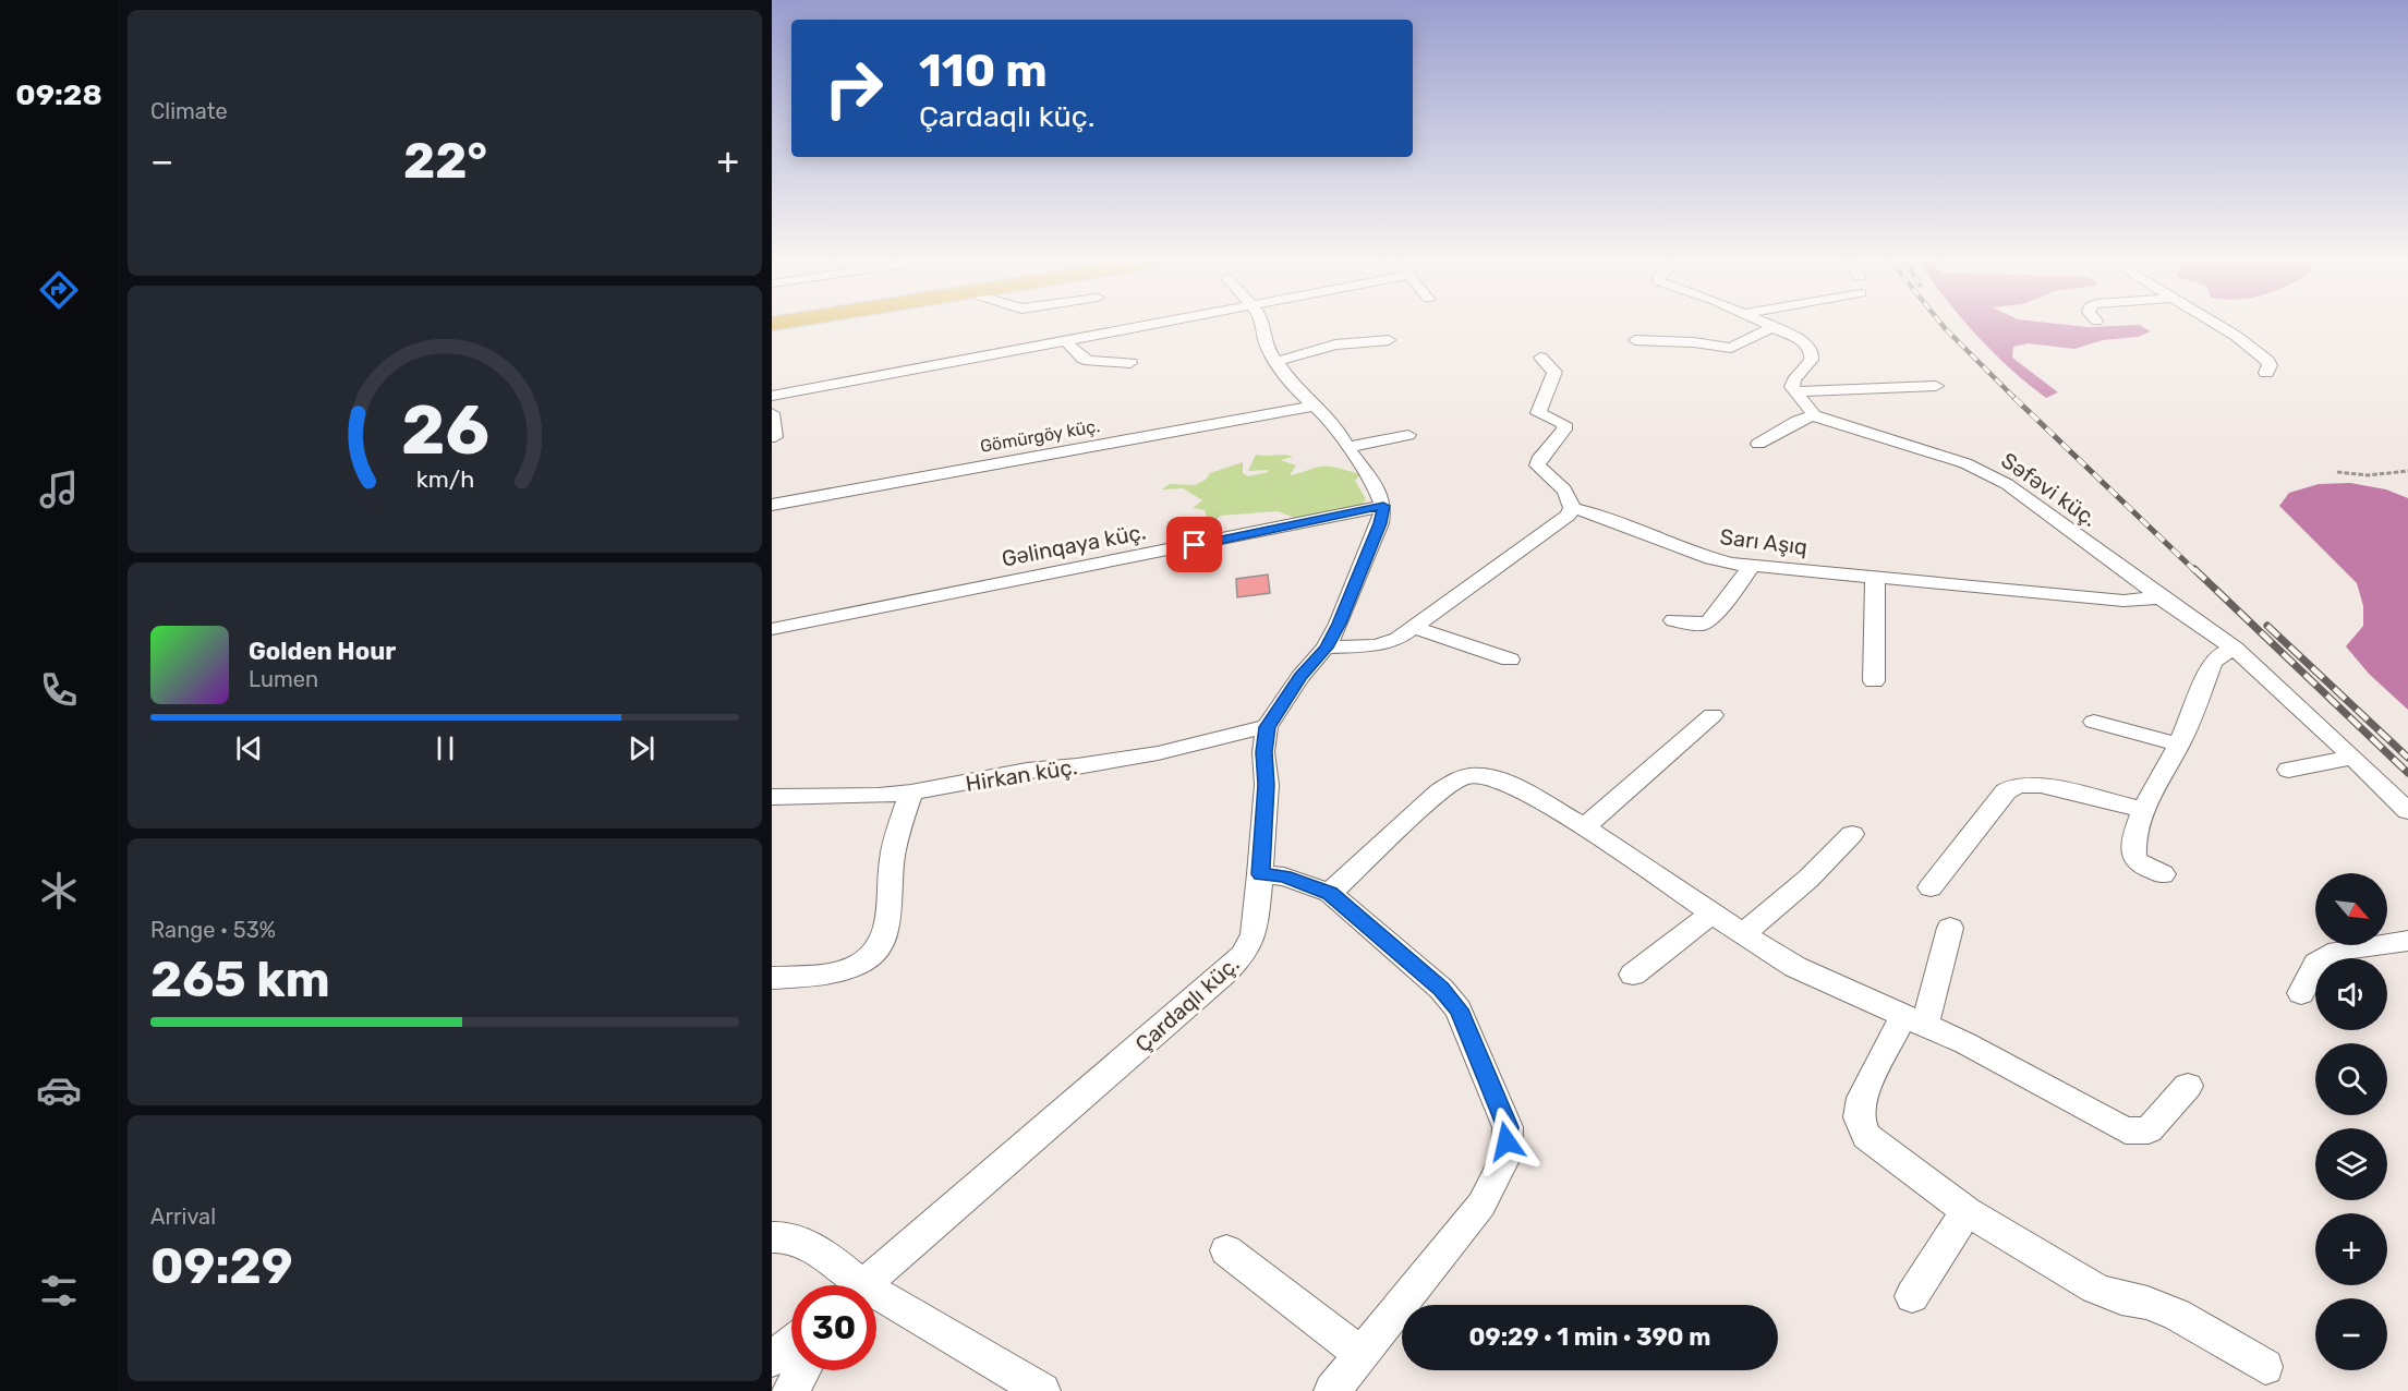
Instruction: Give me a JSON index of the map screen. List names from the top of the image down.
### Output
{
  "streets": {
    "street": [
      "Gömürgöy küç.",
      "Səfəvi küç.",
      "Sarı Aşıq",
      "Gəlinqaya küç.",
      "Hirkan küç.",
      "Çardaqlı küç."
    ]
  },
  "crossings": [
    ["Səfəvi küç.", "Sarı Aşıq"],
    ["Gəlinqaya küç.", "Çardaqlı küç."],
    ["Hirkan küç.", "Çardaqlı küç."]
  ],
  "north": "bottom right",
  "page": {
    "tabs": "09:28",
    "tile": [
      "Climate",
      ["Range · 53%", "265 km"],
      ["Arrival", "09:29"]
    ],
    "turn": ["110 m", "Çardaqlı küç."],
    "heat": ["−", "22°", "+"],
    "song": ["Golden Hour", "Lumen"],
    "map_buttons": ["+", "−"],
    "limit": "30",
    "trip": "09:29 · 1 min · 390 m",
    "gauge": ["26", "km/h"]
  }
}
